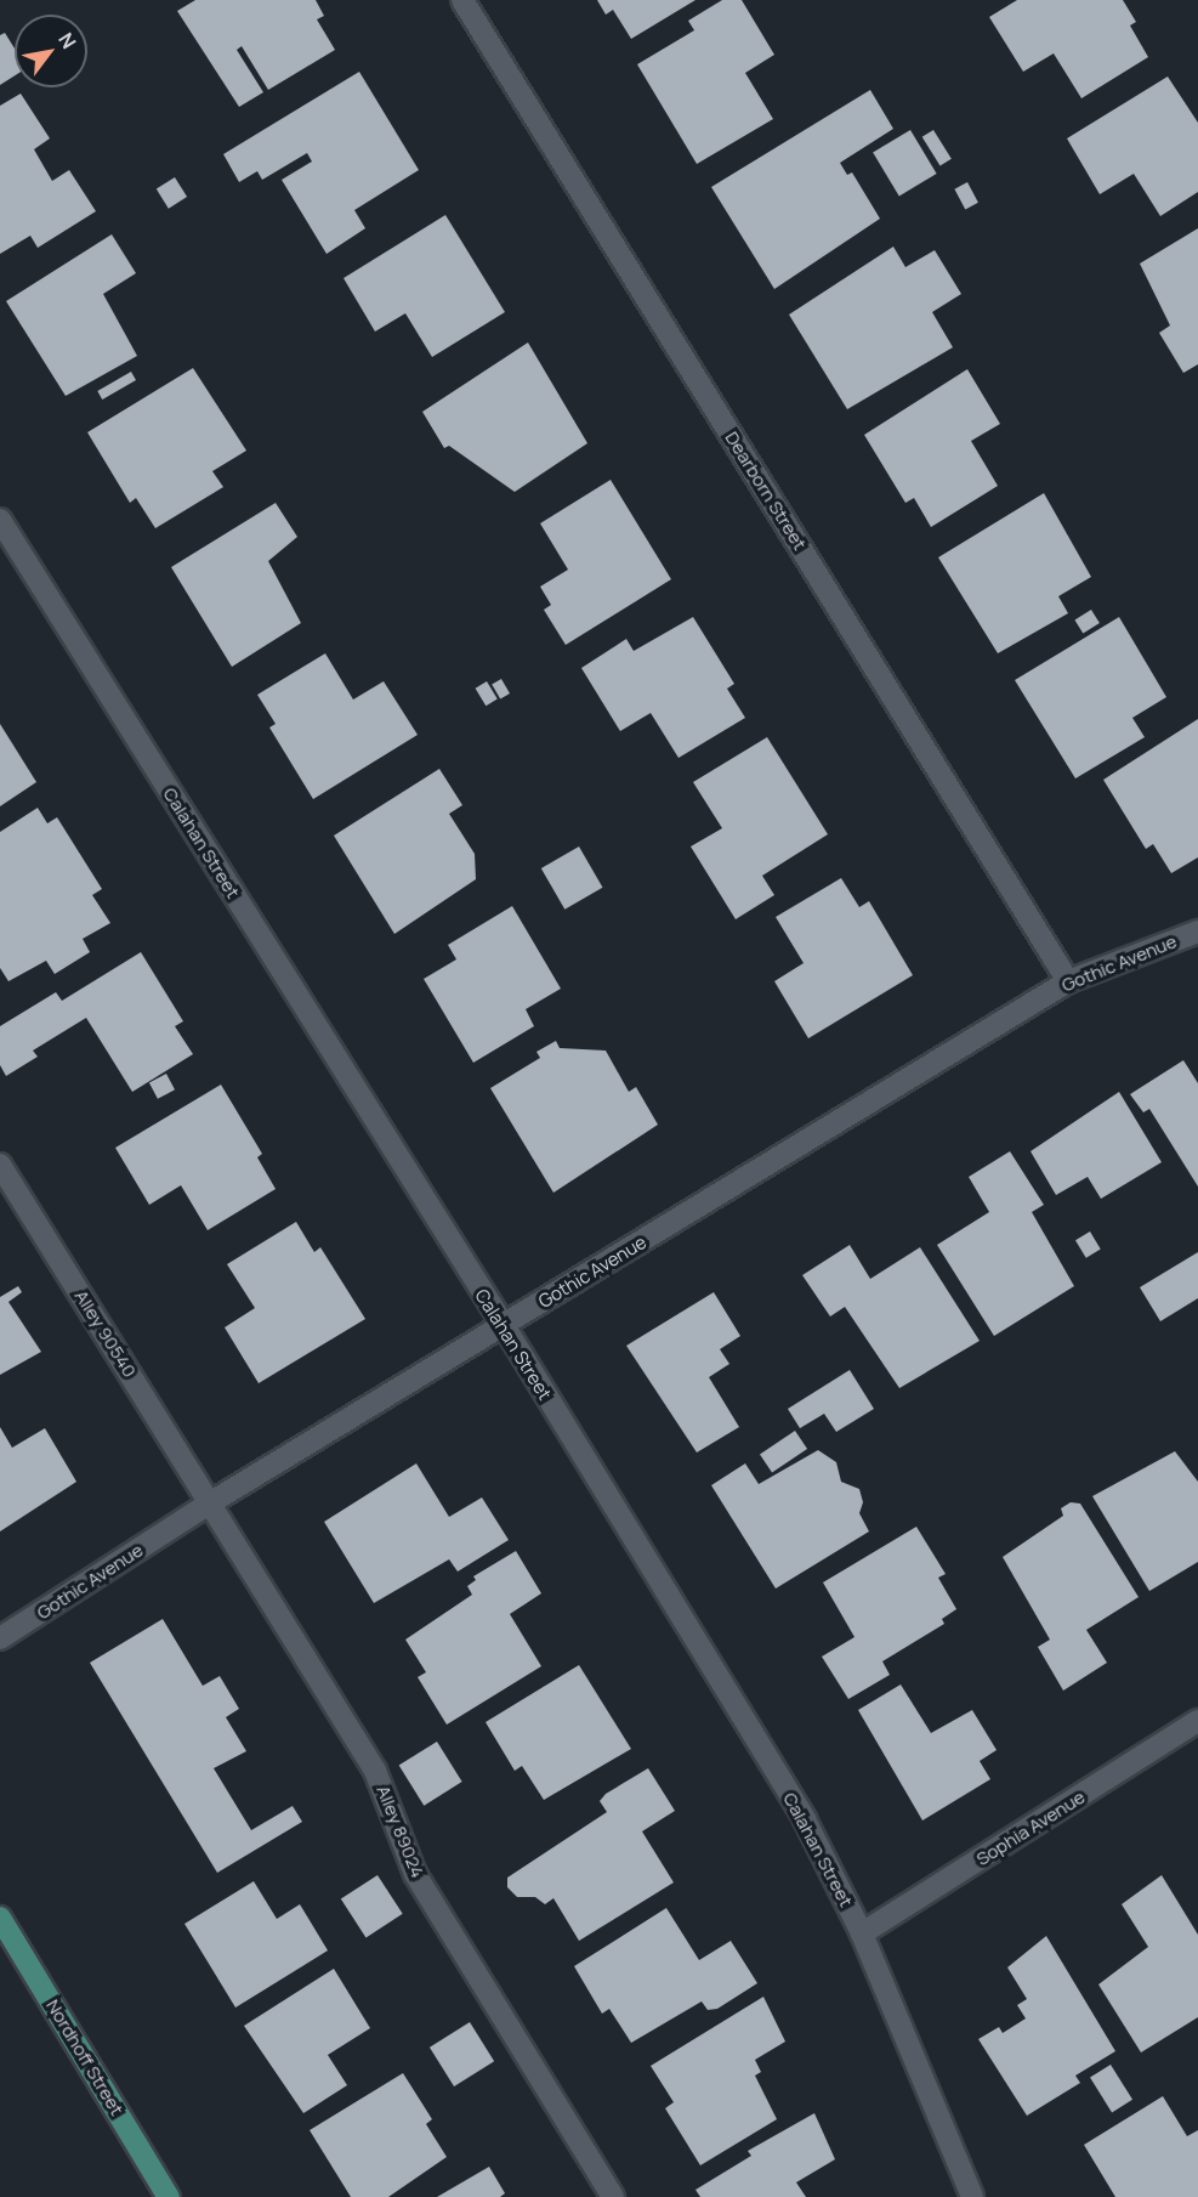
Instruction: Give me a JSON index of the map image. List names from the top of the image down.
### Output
{
  "streets": {
    "main road": ["Nordhoff Street"],
    "street": [
      "Dearborn Street",
      "Calahan Street",
      "Gothic Avenue",
      "Alley 90540",
      "Sophia Avenue",
      "Alley 89024"
    ]
  },
  "crossings": [
    ["Dearborn Street", "Gothic Avenue"],
    ["Calahan Street", "Gothic Avenue"],
    ["Calahan Street", "Sophia Avenue"],
    ["Gothic Avenue", "Alley 90540"],
    ["Gothic Avenue", "Alley 89024"],
    ["Alley 90540", "Alley 89024"]
  ],
  "north": "top right"
}
